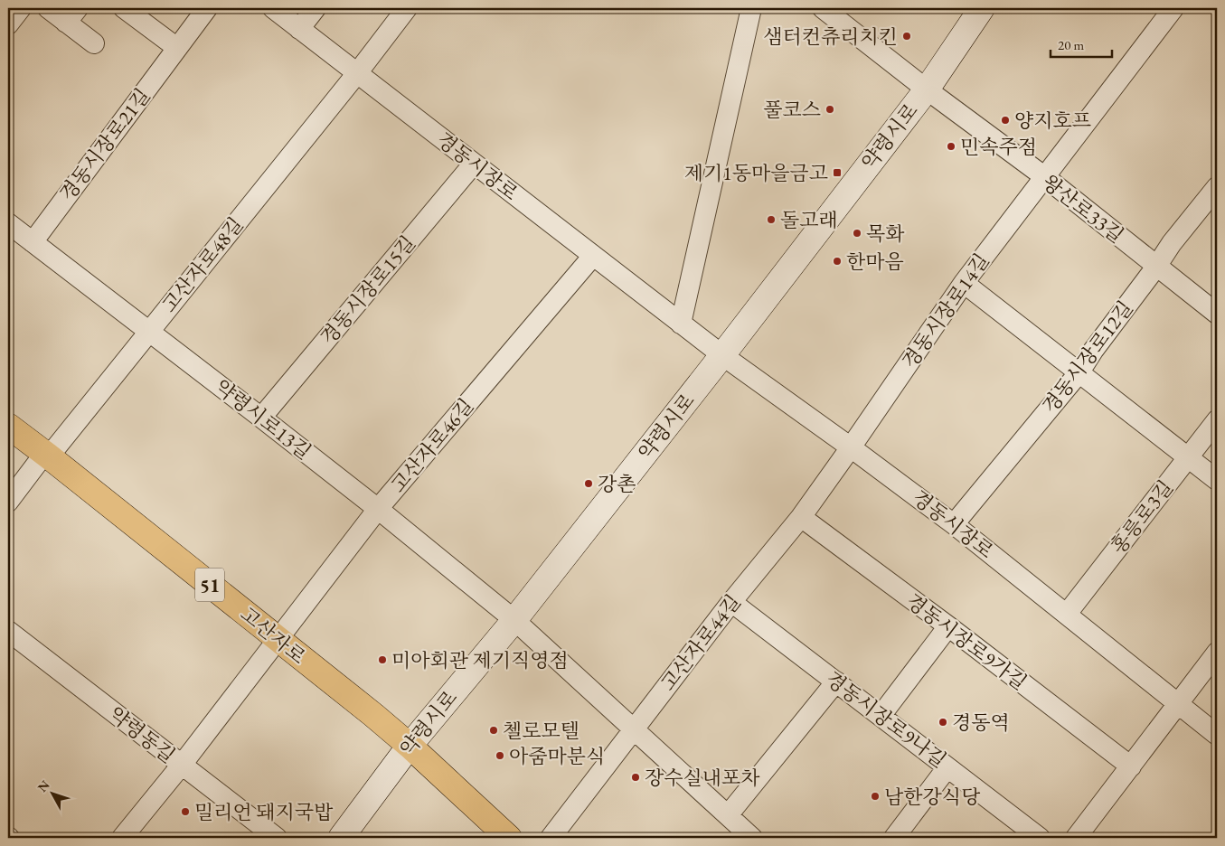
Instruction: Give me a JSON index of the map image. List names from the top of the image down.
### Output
{
  "streets": {
    "main road": ["약령시로", "51", "고산자로"],
    "street": [
      "경동시장로21길",
      "경동시장로",
      "왕산로33길",
      "고산자로48길",
      "경동시장로15길",
      "경동시장로14길",
      "경동시장로12길",
      "약령시로13길",
      "고산자로46길",
      "홍릉로3길",
      "경동시장로9가길",
      "고산자로44길",
      "경동시장로9나길",
      "약령동길"
    ]
  },
  "crossings": [
    ["약령시로", "경동시장로"],
    ["약령시로", "왕산로33길"],
    ["약령시로", "약령시로13길"],
    ["약령시로", "고산자로"],
    ["경동시장로21길", "약령시로13길"],
    ["경동시장로", "고산자로48길"],
    ["경동시장로", "경동시장로15길"],
    ["경동시장로", "경동시장로14길"],
    ["경동시장로", "경동시장로12길"],
    ["경동시장로", "고산자로46길"],
    ["경동시장로", "홍릉로3길"],
    ["경동시장로", "고산자로44길"],
    ["왕산로33길", "경동시장로14길"],
    ["왕산로33길", "경동시장로12길"],
    ["고산자로48길", "약령시로13길"],
    ["고산자로48길", "고산자로"],
    ["경동시장로15길", "약령시로13길"],
    ["경동시장로14길", "고산자로44길"],
    ["약령시로13길", "고산자로46길"],
    ["약령시로13길", "고산자로44길"],
    ["고산자로46길", "고산자로"],
    ["고산자로46길", "약령동길"],
    ["경동시장로9가길", "고산자로44길"],
    ["고산자로44길", "경동시장로9나길"]
  ],
  "places": {
    "other": [
      "샘터컨츄리치킨",
      "풀코스",
      "양지호프",
      "민속주점",
      "돌고래",
      "목화",
      "한마음",
      "강촌",
      "미아회관 제기직영점",
      "경동역",
      "첼로모텔",
      "아줌마분식",
      "장수실내포차",
      "남한강식당",
      "밀리언 돼지국밥"
    ],
    "transit": ["제기1동마을금고"]
  },
  "scale_bar": "20 m",
  "north": "top left"
}
